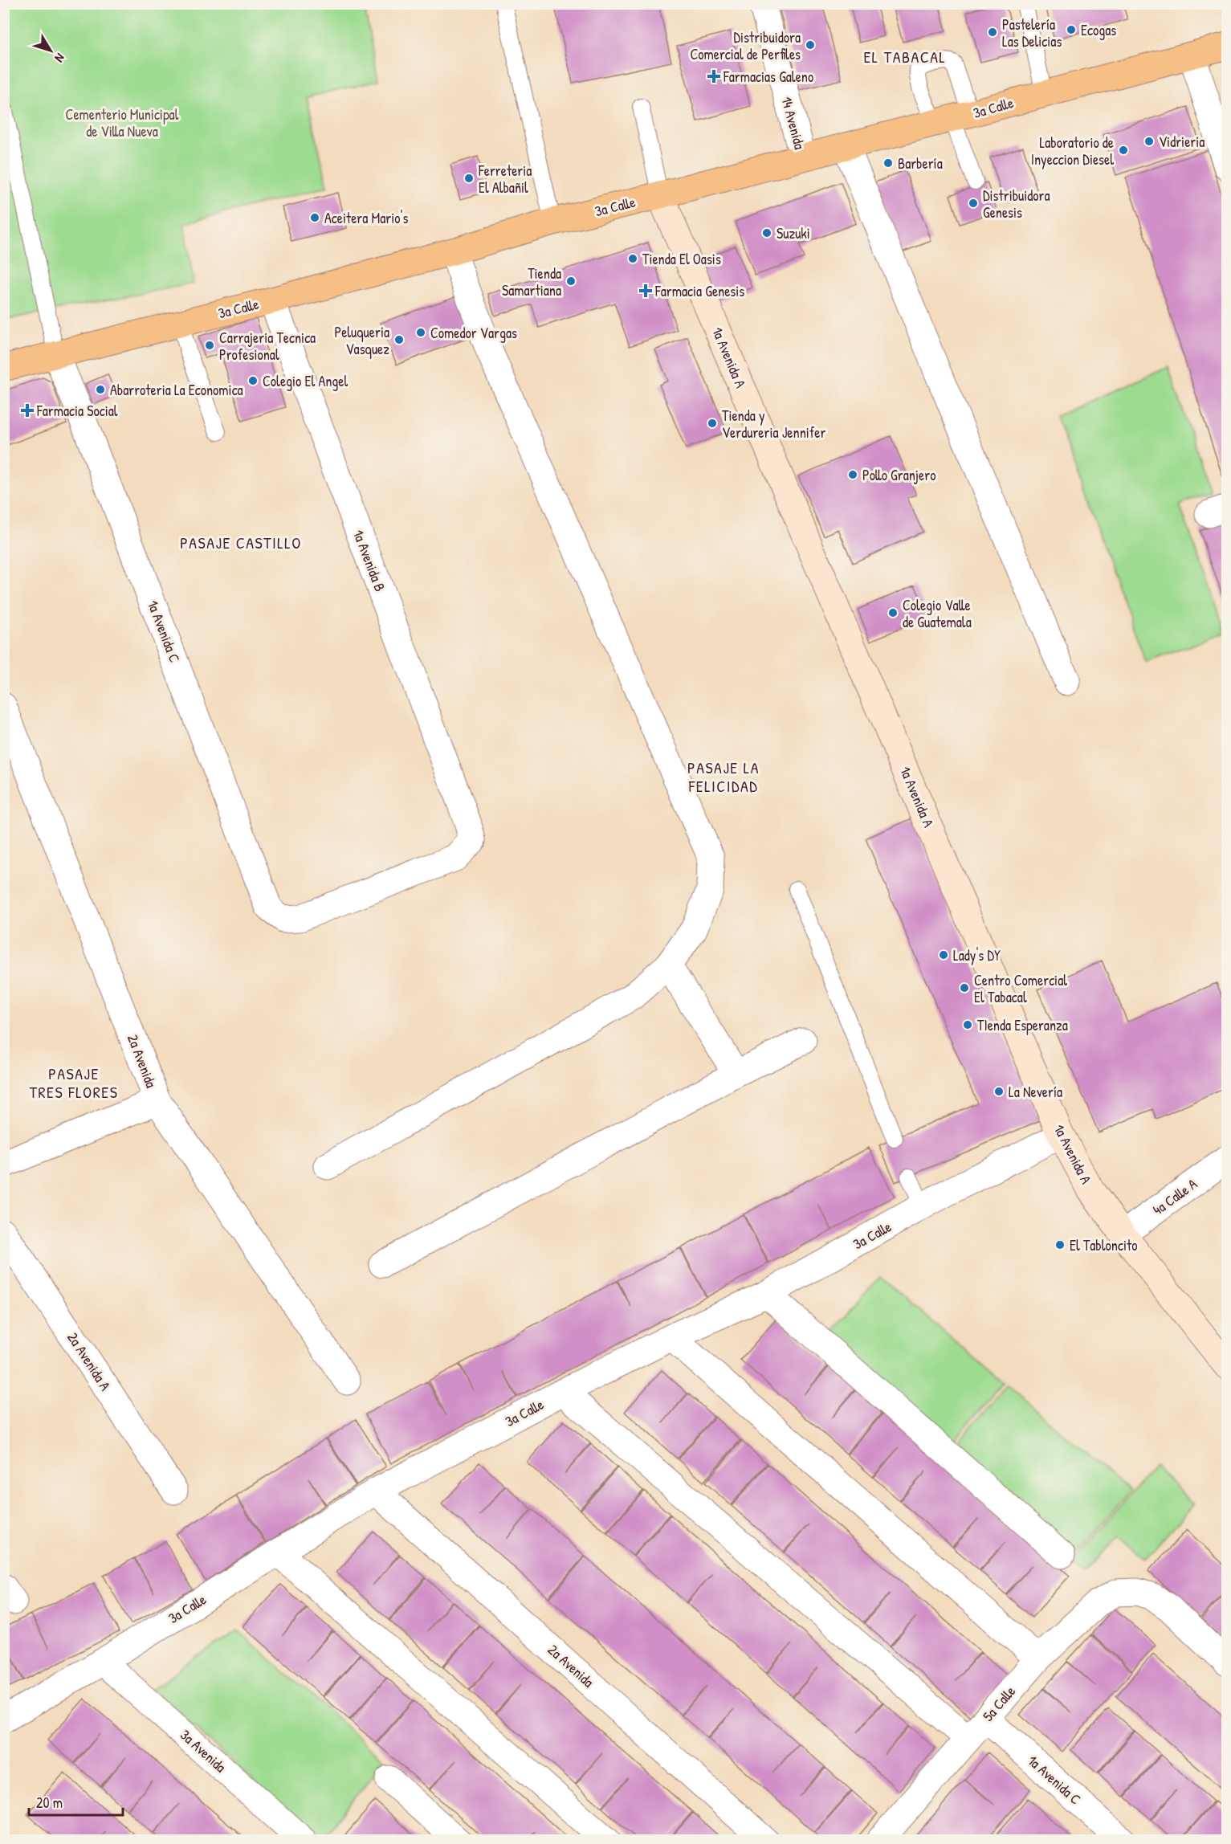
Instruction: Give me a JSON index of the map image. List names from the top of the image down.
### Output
{
  "streets": {
    "main road": ["3a Calle"],
    "street": [
      "14 Avenida",
      "1a Avenida A",
      "1a Avenida B",
      "1a Avenida C",
      "2a Avenida",
      "4a Calle A",
      "2a Avenida A",
      "5a Calle",
      "3a Avenida"
    ]
  },
  "crossings": [
    ["3a Calle", "14 Avenida"],
    ["3a Calle", "1a Avenida A"],
    ["3a Calle", "1a Avenida B"],
    ["3a Calle", "1a Avenida C"],
    ["3a Calle", "2a Avenida"],
    ["3a Calle", "3a Avenida"],
    ["1a Avenida A", "4a Calle A"],
    ["1a Avenida B", "1a Avenida C"],
    ["1a Avenida C", "5a Calle"]
  ],
  "districts": [
    "EL TABACAL",
    "PASAJE CASTILLO",
    "PASAJE LA FELICIDAD",
    "PASAJE TRES FLORES"
  ],
  "parks": ["Cementerio Municipal de Villa Nueva"],
  "places": {
    "other": [
      "Ecogas",
      "Pastelería Las Delicias",
      "Distribuidora Comercial de Perfiles",
      "Vidrieria",
      "Laboratorio de Inyeccion Diesel",
      "Barbería",
      "Ferreteria El Albañil",
      "Distribuidora Genesis",
      "Aceitera Mario's",
      "Suzuki",
      "Tienda El Oasis",
      "Tienda Samartiana",
      "Comedor Vargas",
      "Peluqueria Vasquez",
      "Carrajeria Tecnica Profesional",
      "Colegio El Angel",
      "Abarroteria La Economica",
      "Tienda y Verdureria Jennifer",
      "Pollo Granjero",
      "Colegio Valle de Guatemala",
      "Lady's DY",
      "Centro Comercial El Tabacal",
      "TIenda Esperanza",
      "La Nevería",
      "El Tabloncito"
    ],
    "health": ["Farmacias Galeno", "Farmacia Genesis", "Farmacia Social"]
  },
  "scale_bar": "20 m",
  "north": "bottom right"
}
